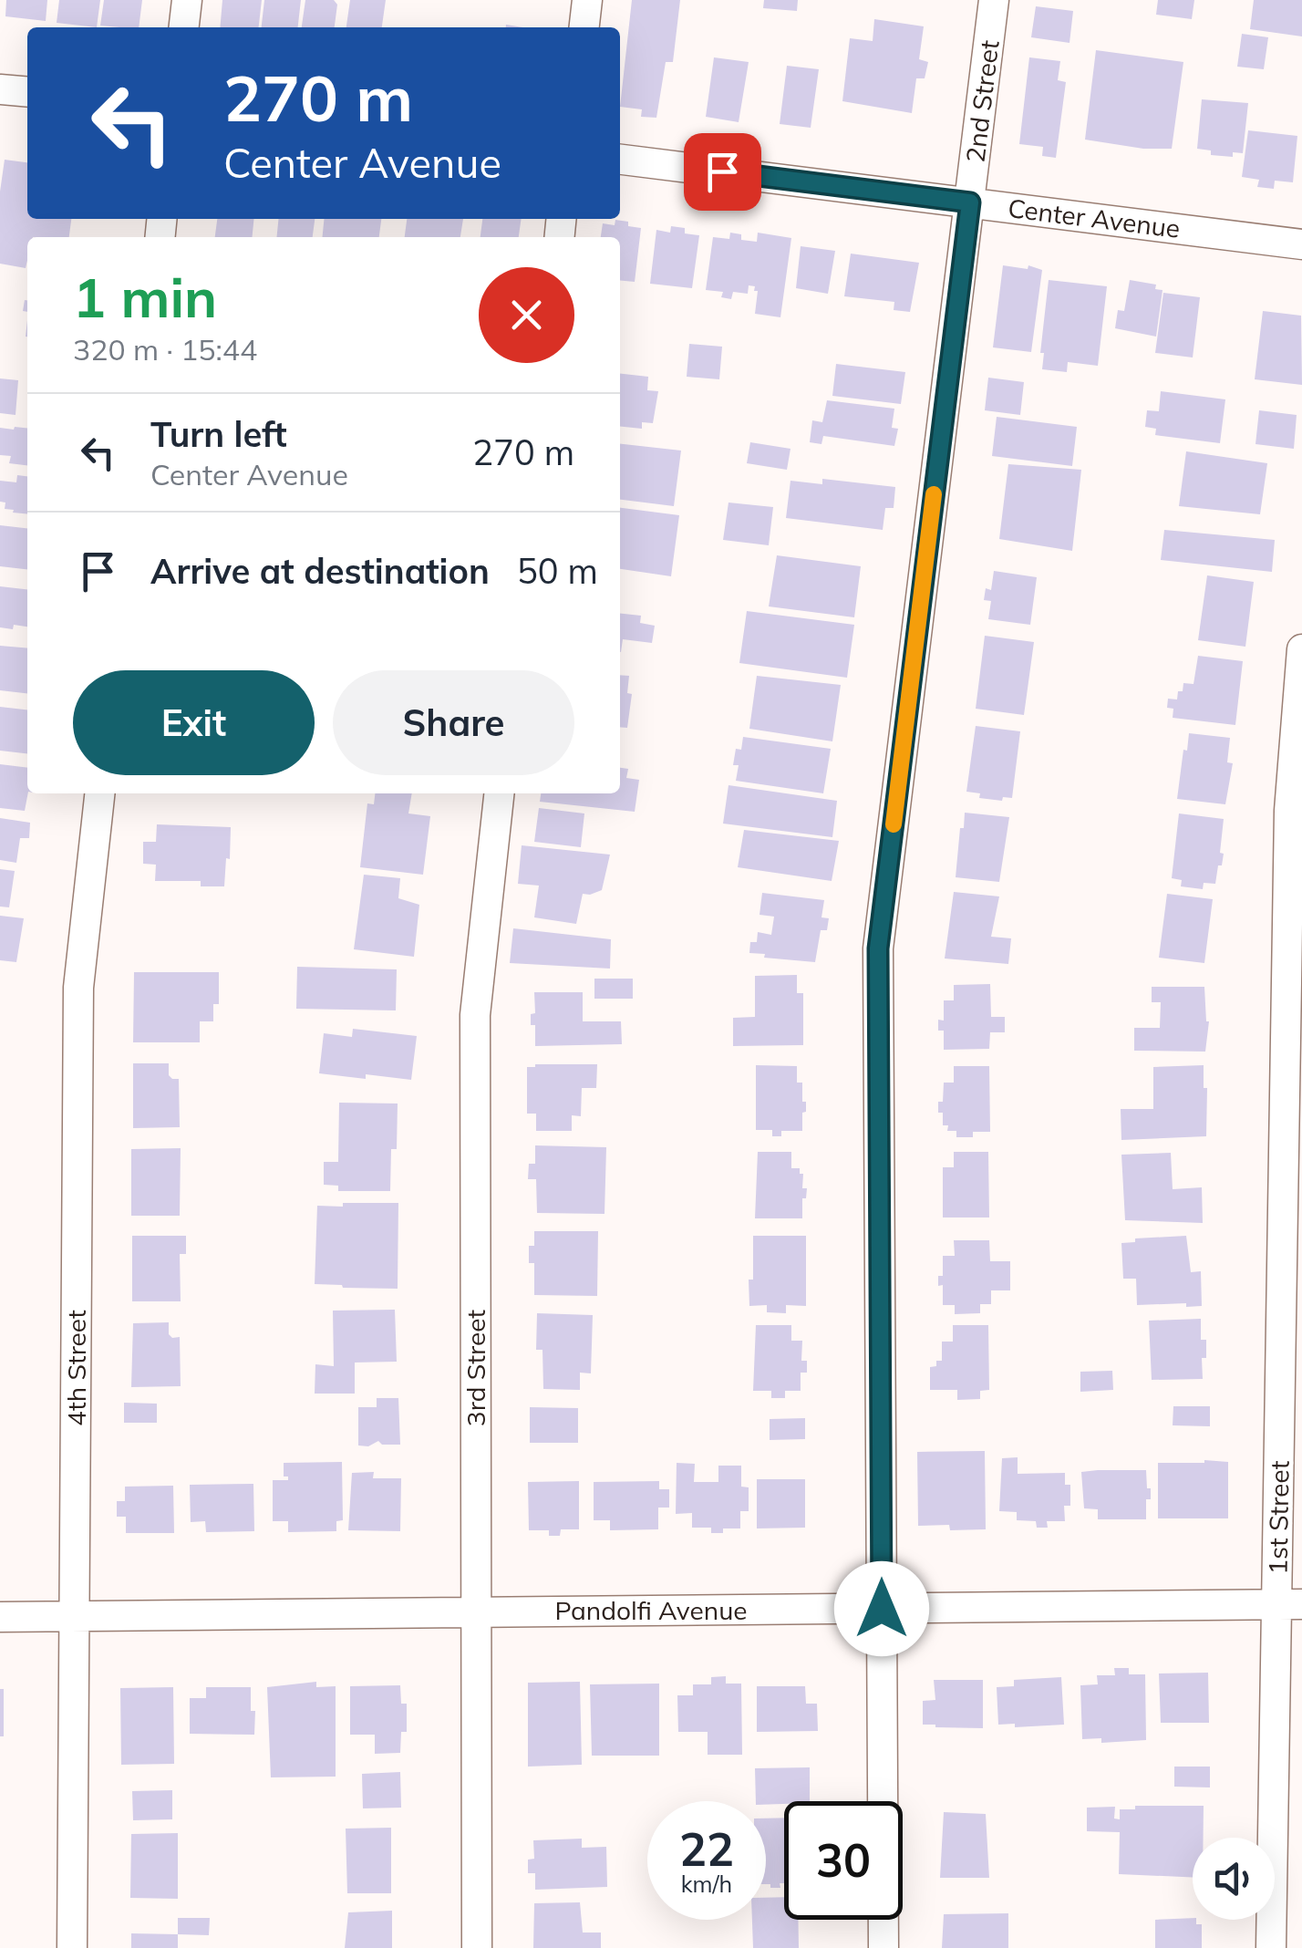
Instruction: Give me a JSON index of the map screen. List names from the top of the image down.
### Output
{
  "streets": {
    "street": [
      "2nd Street",
      "Center Avenue",
      "4th Street",
      "3rd Street",
      "1st Street",
      "Pandolfi Avenue"
    ]
  },
  "crossings": [
    ["2nd Street", "Center Avenue"],
    ["2nd Street", "Pandolfi Avenue"],
    ["4th Street", "Pandolfi Avenue"],
    ["3rd Street", "Pandolfi Avenue"],
    ["1st Street", "Pandolfi Avenue"]
  ],
  "page": {
    "turn": ["270 m", "Center Avenue"],
    "heading": ["1 min", "320 m · 15:44"],
    "list": [
      {
        "name": "Turn left",
        "note": "Center Avenue",
        "value": "270 m"
      },
      {
        "name": "Arrive at destination",
        "value": "50 m"
      }
    ],
    "buttons": ["Exit", "Share"],
    "speed": "22 km/h",
    "limit": "30"
  }
}
